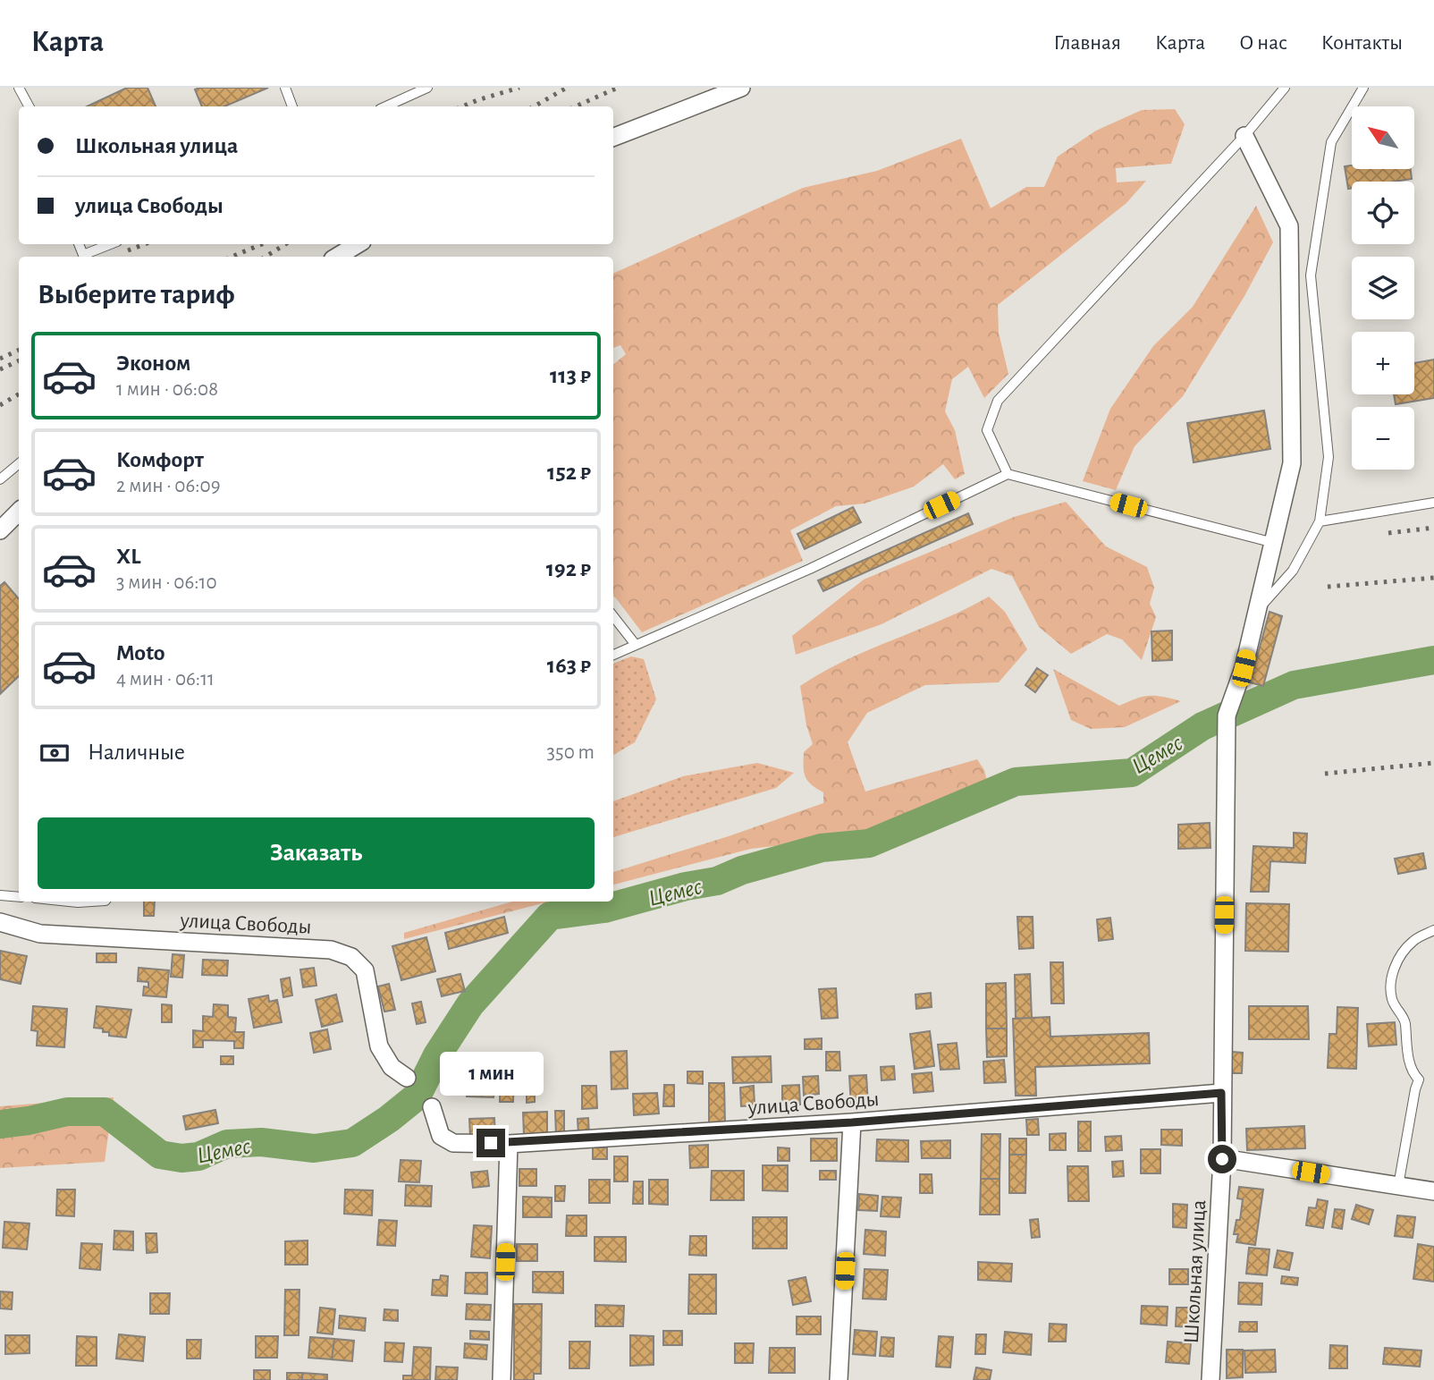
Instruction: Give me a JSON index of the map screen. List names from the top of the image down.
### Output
{
  "streets": {
    "street": ["улица Свободы", "Школьная улица"]
  },
  "crossings": [
    ["улица Свободы", "Школьная улица"]
  ],
  "water": ["Цемес"],
  "north": "top left",
  "page": {
    "header": "Карта",
    "nav": [
      "Главная",
      "Карта",
      "О нас",
      "Контакты"
    ],
    "map_buttons": ["+", "−"],
    "banner": ["Школьная улица", "улица Свободы"],
    "heading": "Выберите тариф",
    "list": [
      {
        "name": "Эконом",
        "note": "1 мин · 06:08",
        "value": "113 ₽"
      },
      {
        "name": "Комфорт",
        "note": "2 мин · 06:09",
        "value": "152 ₽"
      },
      {
        "name": "XL",
        "note": "3 мин · 06:10",
        "value": "192 ₽"
      },
      {
        "name": "Moto",
        "note": "4 мин · 06:11",
        "value": "163 ₽"
      }
    ],
    "pay": ["Наличные", "350 m"],
    "buttons": "Заказать",
    "bubble": "1 мин"
  }
}
